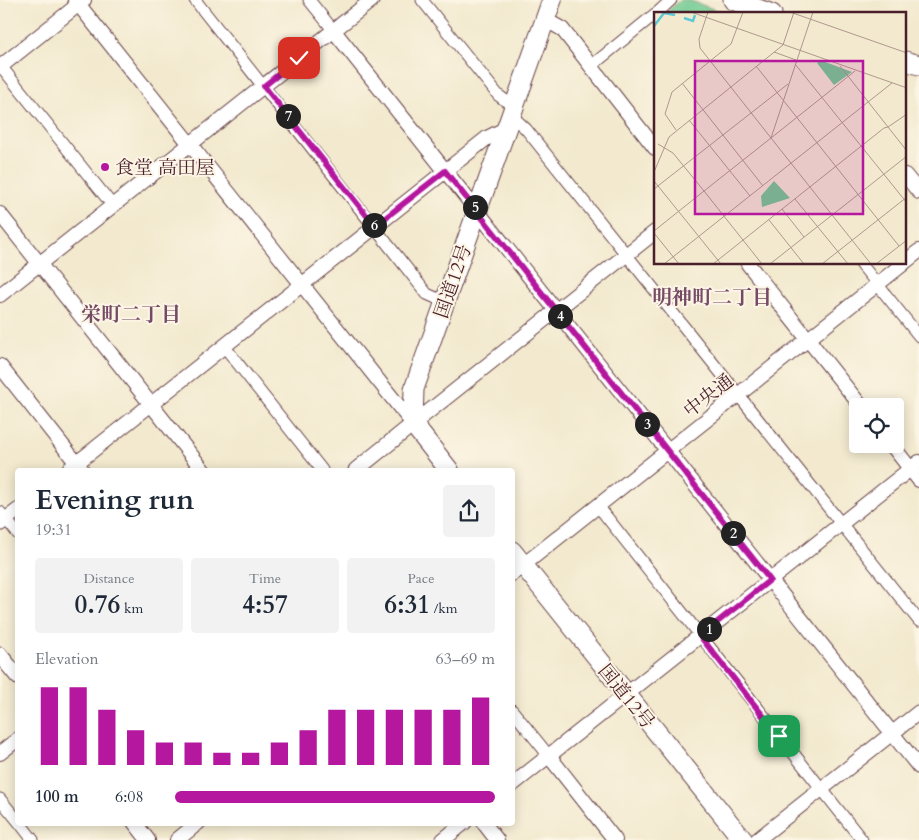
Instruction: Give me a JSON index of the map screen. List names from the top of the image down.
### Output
{
  "streets": {
    "highway": ["国道12号"],
    "street": ["中央通"]
  },
  "crossings": [
    ["国道12号", "中央通"]
  ],
  "districts": ["明神町二丁目", "栄町二丁目"],
  "places": ["食堂 高田屋"],
  "page": {
    "pins": [
      "7",
      "5",
      "6",
      "4",
      "3",
      "2",
      "1"
    ],
    "heading": ["Evening run", "19:31"],
    "stats": [
      ["Distance", "0.76 km"],
      ["Time", "4:57"],
      ["Pace", "6:31 /km"]
    ],
    "chart": ["Elevation", "63–69 m"],
    "list": [
      {
        "name": "100 m",
        "note": "6:08"
      }
    ]
  }
}
